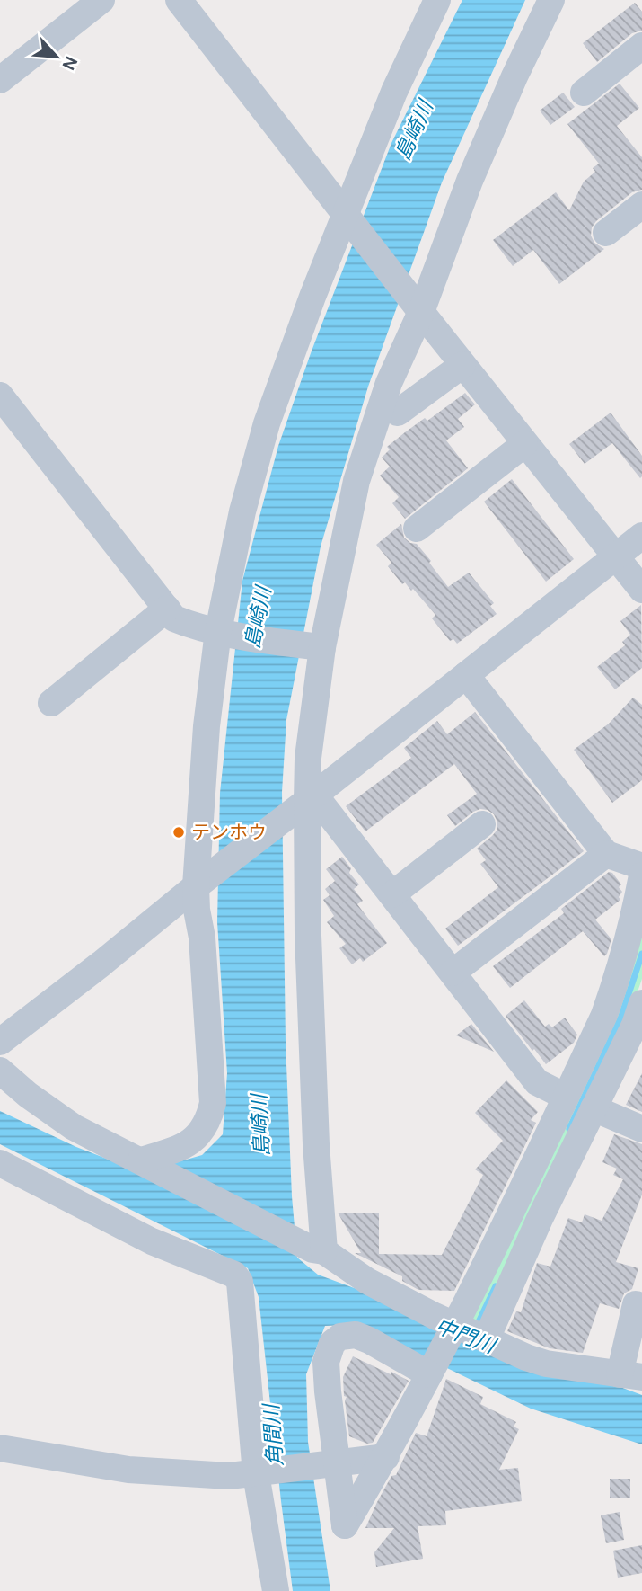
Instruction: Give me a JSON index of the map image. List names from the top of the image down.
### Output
{
  "water": ["島崎川", "中門川", "角間川"],
  "places": ["テンホウ"],
  "north": "bottom right"
}
